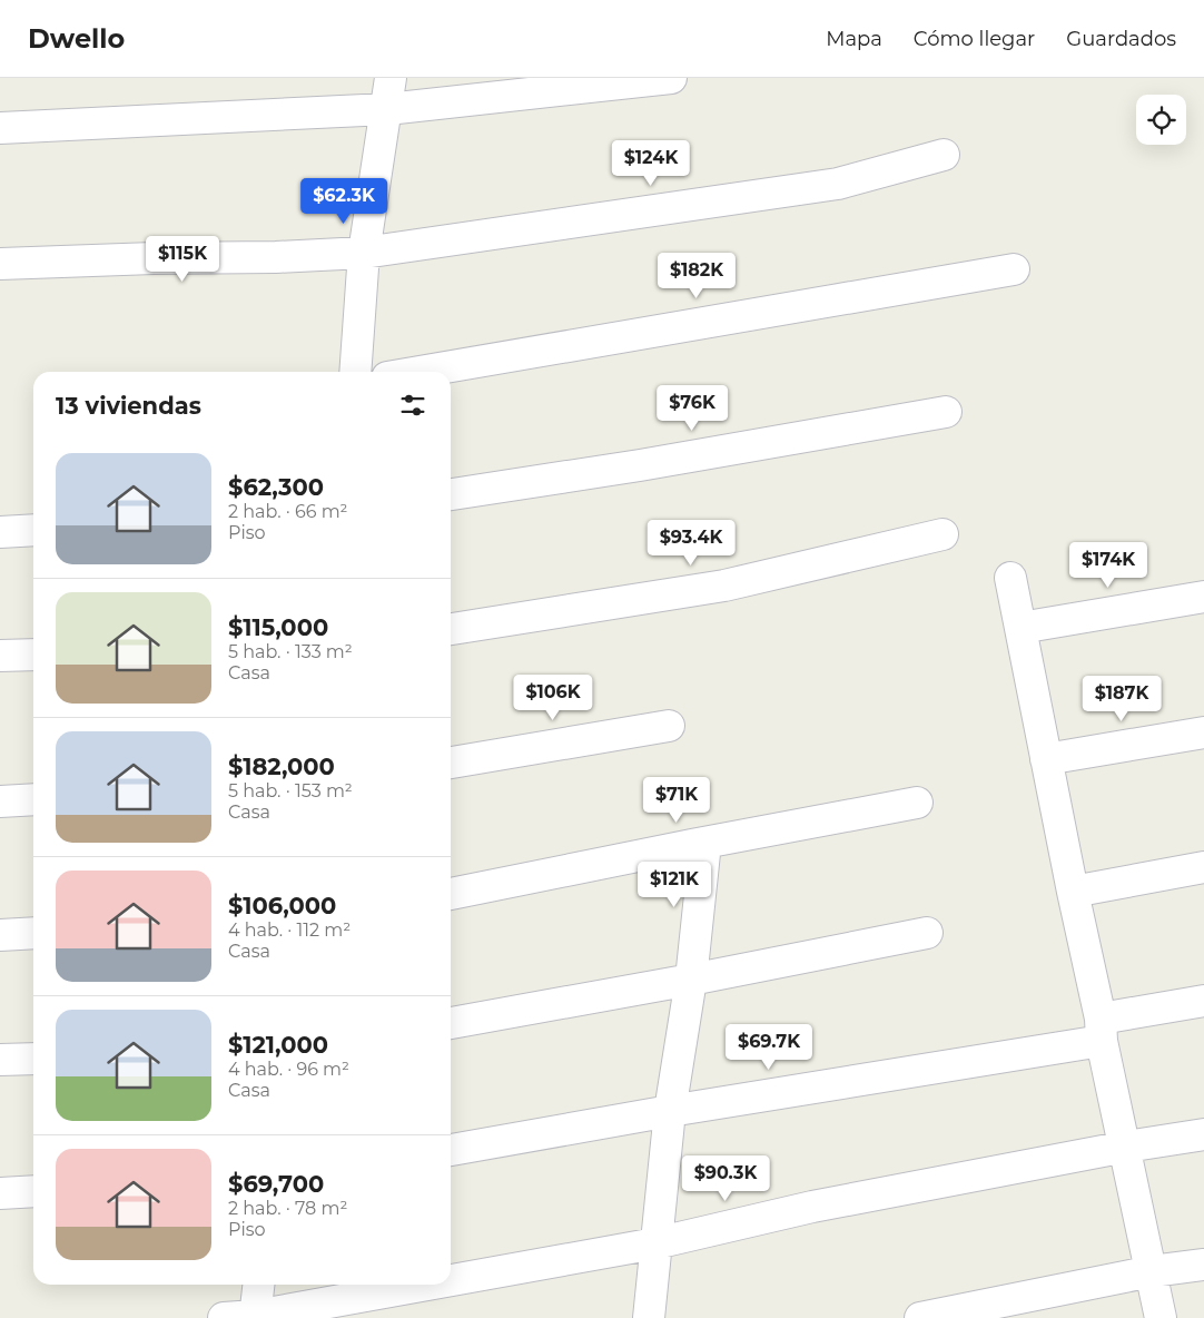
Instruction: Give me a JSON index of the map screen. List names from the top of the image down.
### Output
{
  "page": {
    "header": "Dwello",
    "nav": ["Mapa", "Cómo llegar", "Guardados"],
    "price": [
      "$124K",
      "$62.3K",
      "$115K",
      "$182K",
      "$76K",
      "$93.4K",
      "$174K",
      "$106K",
      "$187K",
      "$71K",
      "$121K",
      "$69.7K",
      "$90.3K"
    ],
    "heading": "13 viviendas",
    "list": [
      {
        "name": "$62,300",
        "note": "2 hab. · 66 m² · Piso"
      },
      {
        "name": "$115,000",
        "note": "5 hab. · 133 m² · Casa"
      },
      {
        "name": "$182,000",
        "note": "5 hab. · 153 m² · Casa"
      },
      {
        "name": "$106,000",
        "note": "4 hab. · 112 m² · Casa"
      },
      {
        "name": "$121,000",
        "note": "4 hab. · 96 m² · Casa"
      },
      {
        "name": "$69,700",
        "note": "2 hab. · 78 m² · Piso"
      }
    ]
  }
}
